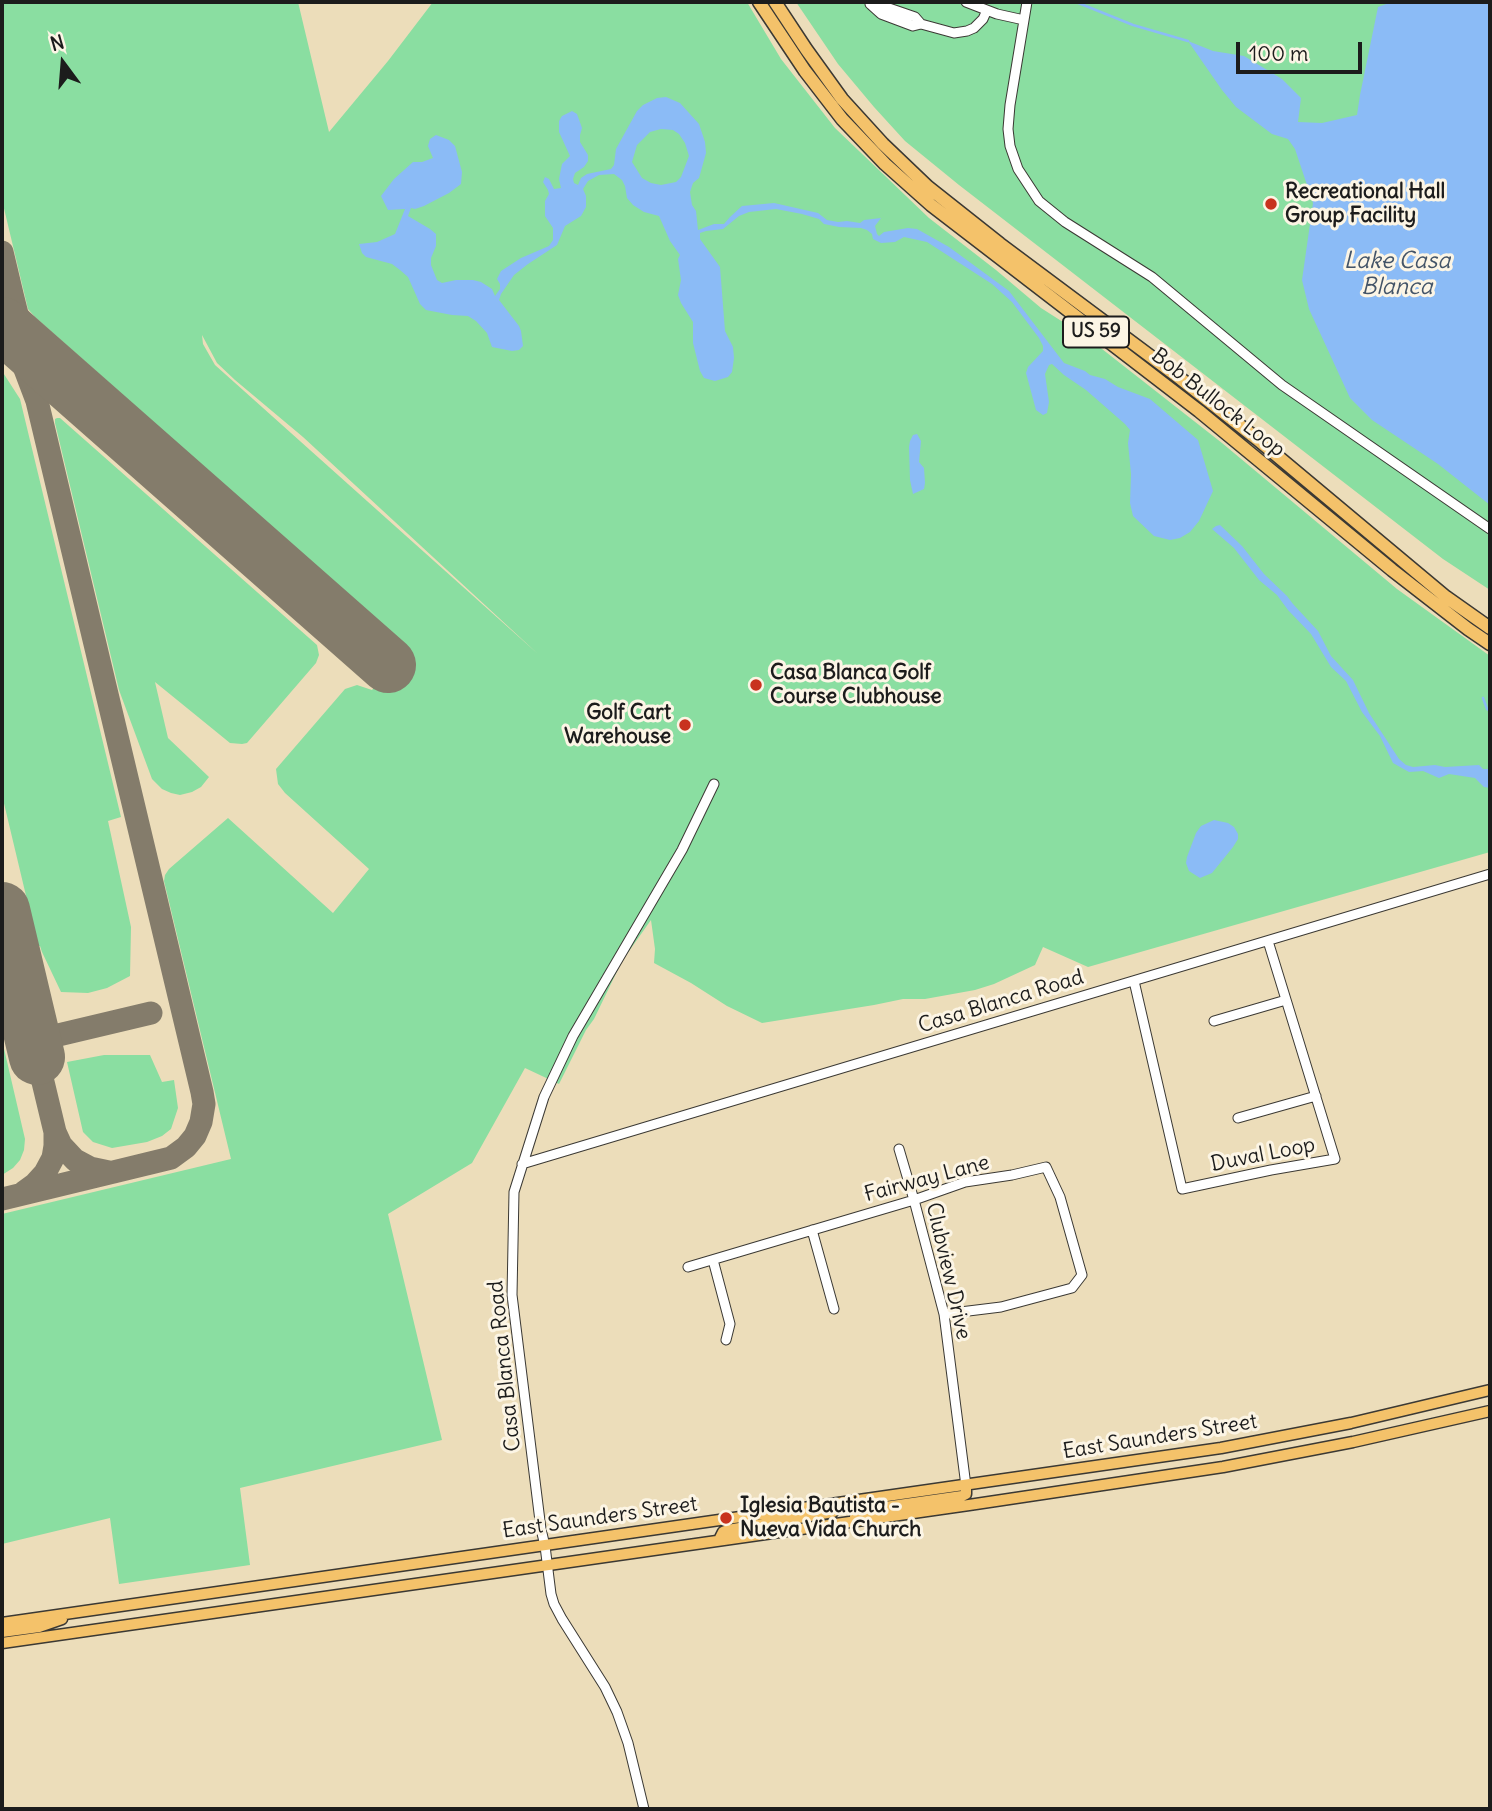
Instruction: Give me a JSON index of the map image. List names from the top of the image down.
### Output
{
  "streets": {
    "highway": ["US 59", "Bob Bullock Loop"],
    "main road": ["East Saunders Street"],
    "street": [
      "Casa Blanca Road",
      "Duval Loop",
      "Fairway Lane",
      "Clubview Drive"
    ]
  },
  "crossings": [
    ["Casa Blanca Road", "Duval Loop"],
    ["Casa Blanca Road", "East Saunders Street"],
    ["Fairway Lane", "Clubview Drive"],
    ["Clubview Drive", "East Saunders Street"]
  ],
  "water": ["Lake Casa Blanca"],
  "places": [
    "Recreational Hall Group Facility",
    "Casa Blanca Golf Course Clubhouse",
    "Golf Cart Warehouse",
    "Iglesia Bautista - Nueva Vida Church"
  ],
  "scale_bar": "100 m",
  "north": "top"
}
